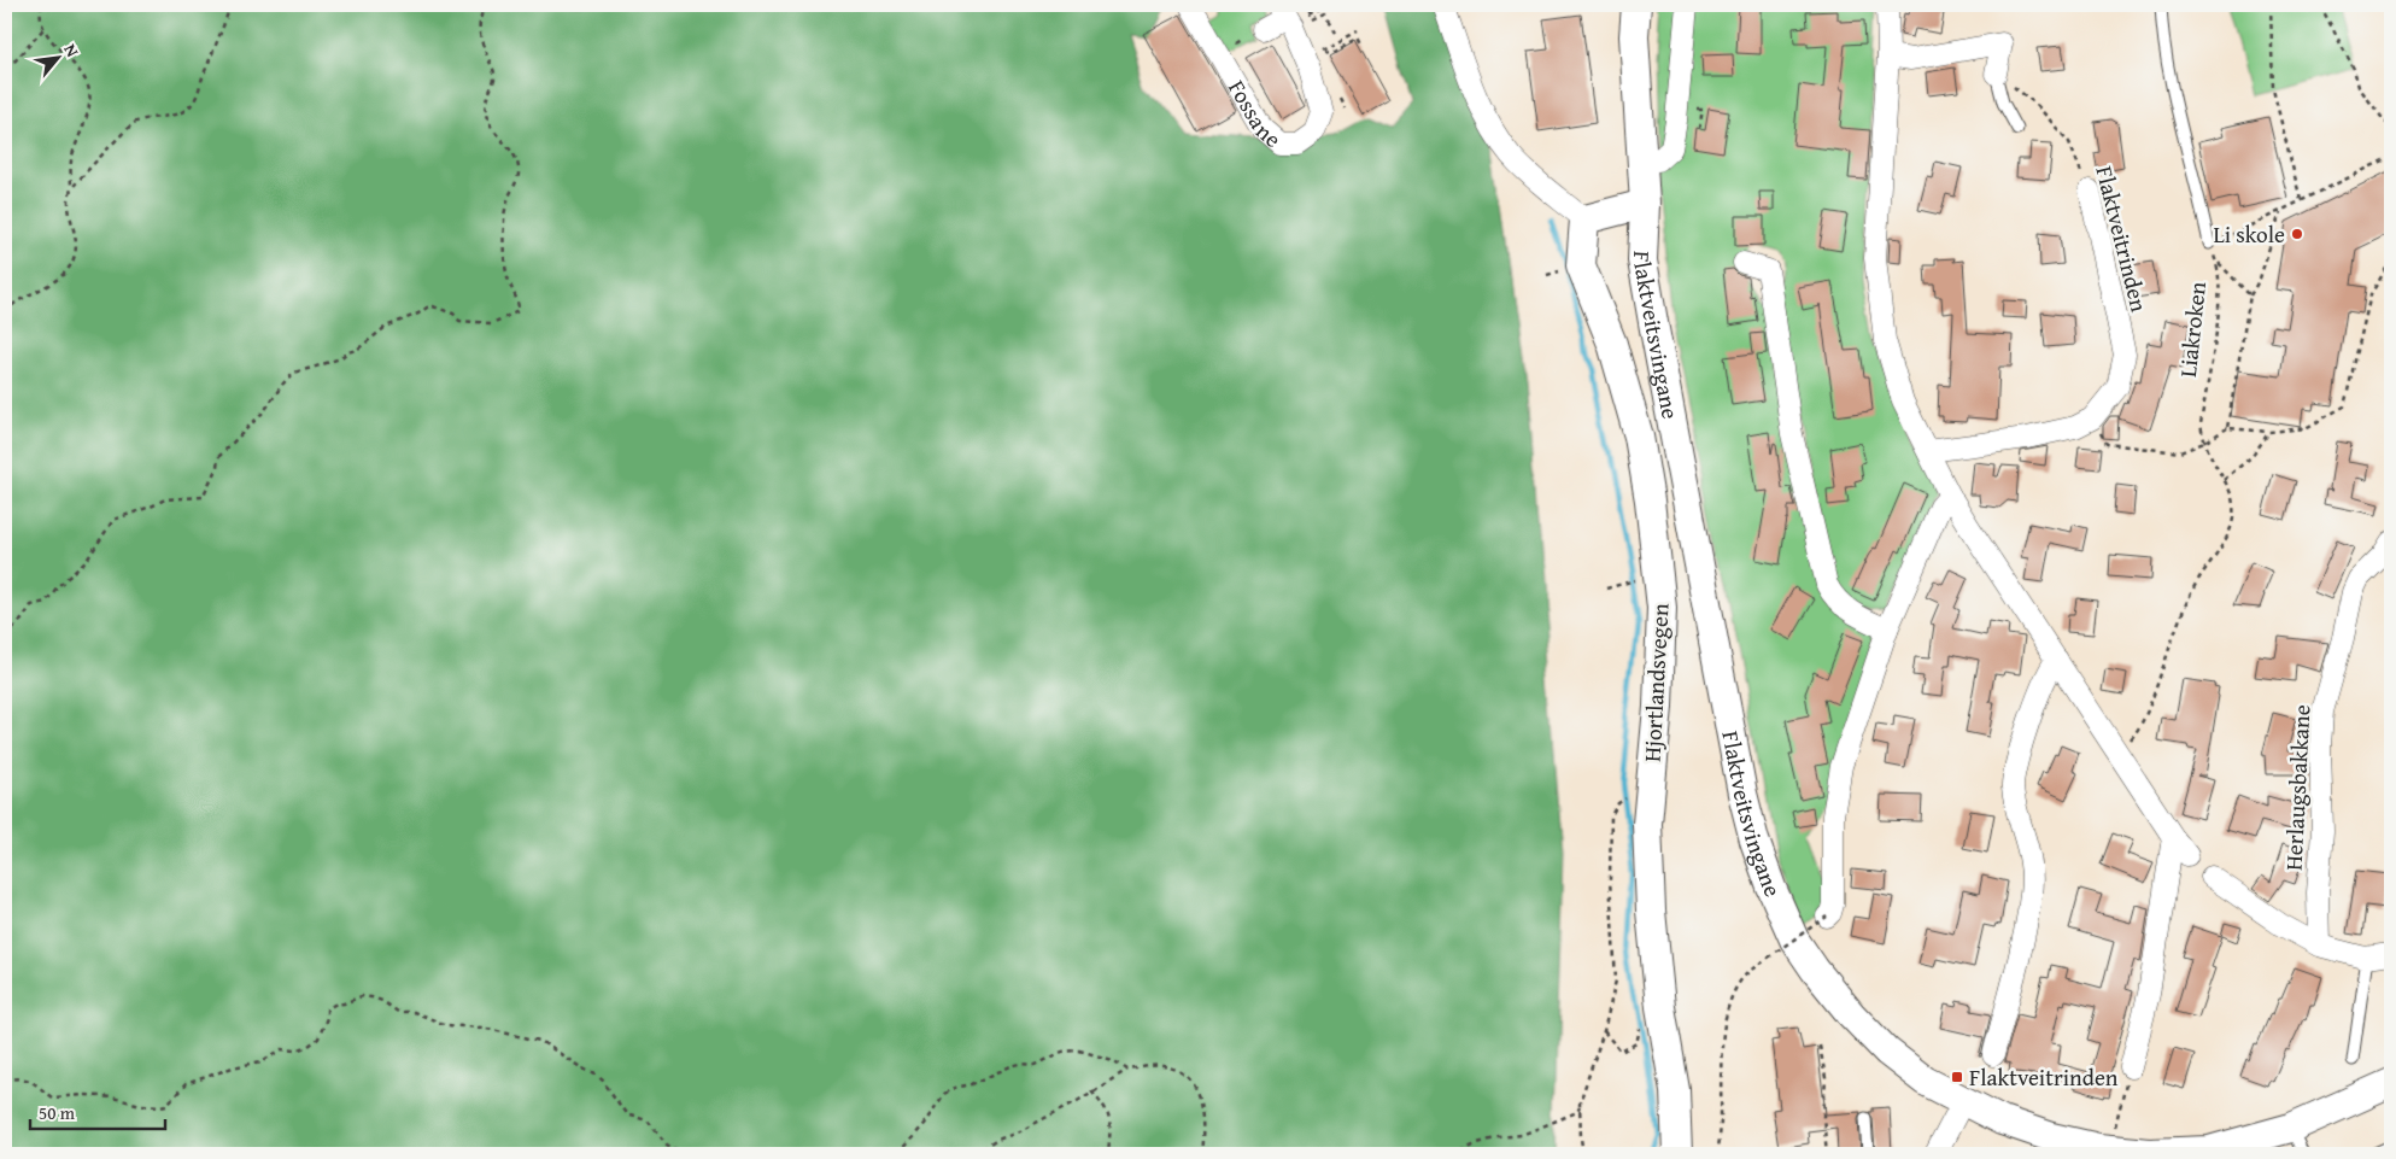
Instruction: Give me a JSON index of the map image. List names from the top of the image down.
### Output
{
  "streets": {
    "main road": ["Flaktveitsvingane", "Hjortlandsvegen"],
    "street": ["Fossane", "Flaktveitrinden", "Herlaugsbakkane"],
    "path": ["Liakroken"]
  },
  "places": {
    "other": ["Li skole"],
    "transit": ["Flaktveitrinden"]
  },
  "scale_bar": "50 m",
  "north": "top right"
}
